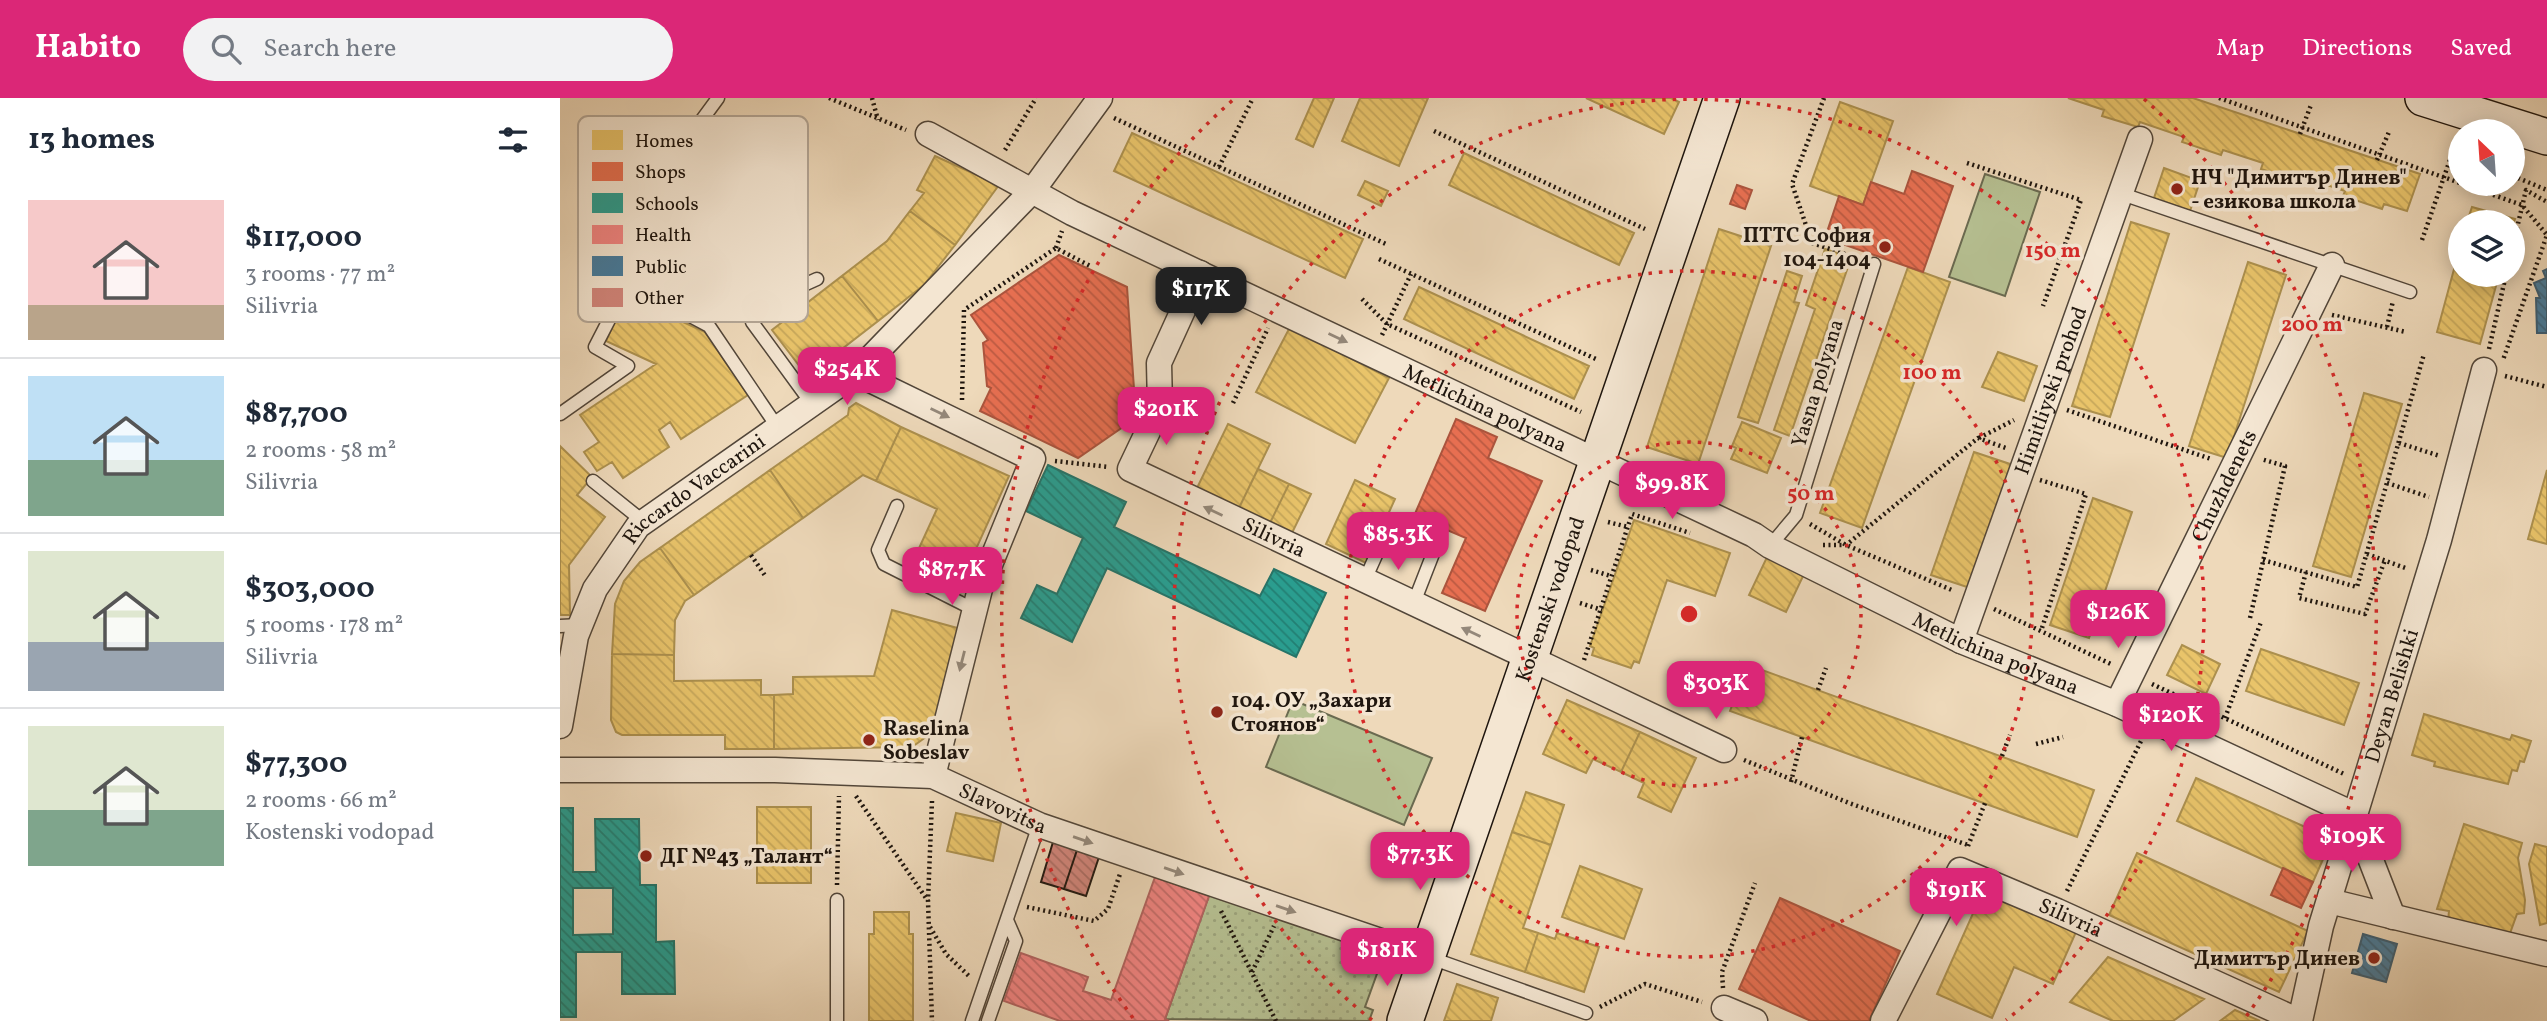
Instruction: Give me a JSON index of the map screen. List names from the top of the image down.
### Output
{
  "streets": {
    "street": [
      "Himitliyski prohod",
      "Metlichina polyana",
      "Chuzhdenets",
      "Riccardo Vaccarini",
      "Silivria",
      "Kostenski vodopad",
      "Deyan Belishki",
      "Slavovitsa"
    ],
    "lane": ["Yasna polyana"]
  },
  "crossings": [
    ["Yasna polyana", "Metlichina polyana"],
    ["Himitliyski prohod", "Metlichina polyana"],
    ["Metlichina polyana", "Chuzhdenets"],
    ["Metlichina polyana", "Riccardo Vaccarini"],
    ["Metlichina polyana", "Kostenski vodopad"],
    ["Metlichina polyana", "Deyan Belishki"],
    ["Silivria", "Kostenski vodopad"],
    ["Silivria", "Deyan Belishki"],
    ["Kostenski vodopad", "Slavovitsa"]
  ],
  "one_way": ["Silivria", "Slavovitsa"],
  "places": [
    "НЧ \"Димитър Динев\" - езикова школа",
    "ПТТС София 104-1404",
    "104. ОУ „Захари Стоянов“",
    "Raselina Sobeslav",
    "ДГ №43 „Талант“",
    "Димитър Динев"
  ],
  "legend": [
    "Homes",
    "Shops",
    "Schools",
    "Health",
    "Public",
    "Other"
  ],
  "north": "top left",
  "page": {
    "header": "Habito",
    "search": "Search here",
    "nav": ["Map", "Directions", "Saved"],
    "heading": "13 homes",
    "list": [
      {
        "name": "$117,000",
        "note": "3 rooms · 77 m² · Silivria"
      },
      {
        "name": "$87,700",
        "note": "2 rooms · 58 m² · Silivria"
      },
      {
        "name": "$303,000",
        "note": "5 rooms · 178 m² · Silivria"
      },
      {
        "name": "$77,300",
        "note": "2 rooms · 66 m² · Kostenski vodopad"
      }
    ],
    "price": [
      "$117K",
      "$254K",
      "$201K",
      "$99.8K",
      "$85.3K",
      "$87.7K",
      "$126K",
      "$303K",
      "$120K",
      "$109K",
      "$77.3K",
      "$191K",
      "$181K"
    ]
  },
  "rings": [
    "150 m",
    "200 m",
    "100 m",
    "50 m"
  ]
}
